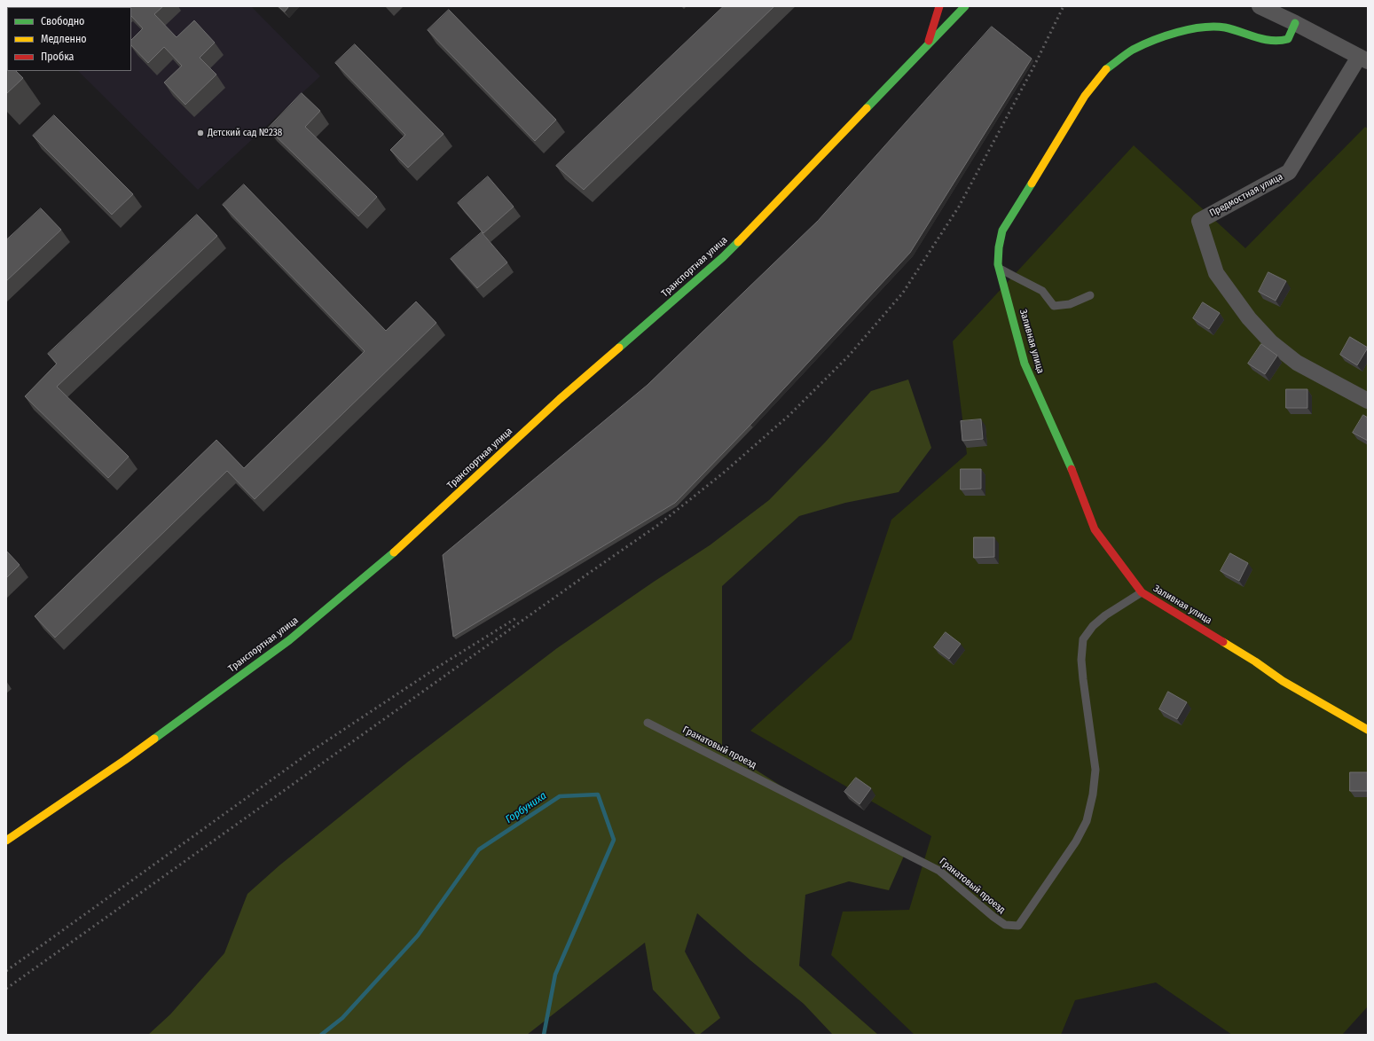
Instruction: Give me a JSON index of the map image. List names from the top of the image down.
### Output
{
  "streets": {
    "main road": ["Транспортная улица", "Заливная улица"],
    "street": ["Предмостная улица"],
    "lane": ["Гранатовый проезд"]
  },
  "crossings": [
    ["Предмостная улица", "Заливная улица"],
    ["Заливная улица", "Гранатовый проезд"]
  ],
  "water": ["Горбуниха"],
  "places": ["Детский сад №238"],
  "legend": ["Свободно", "Медленно", "Пробка"]
}
